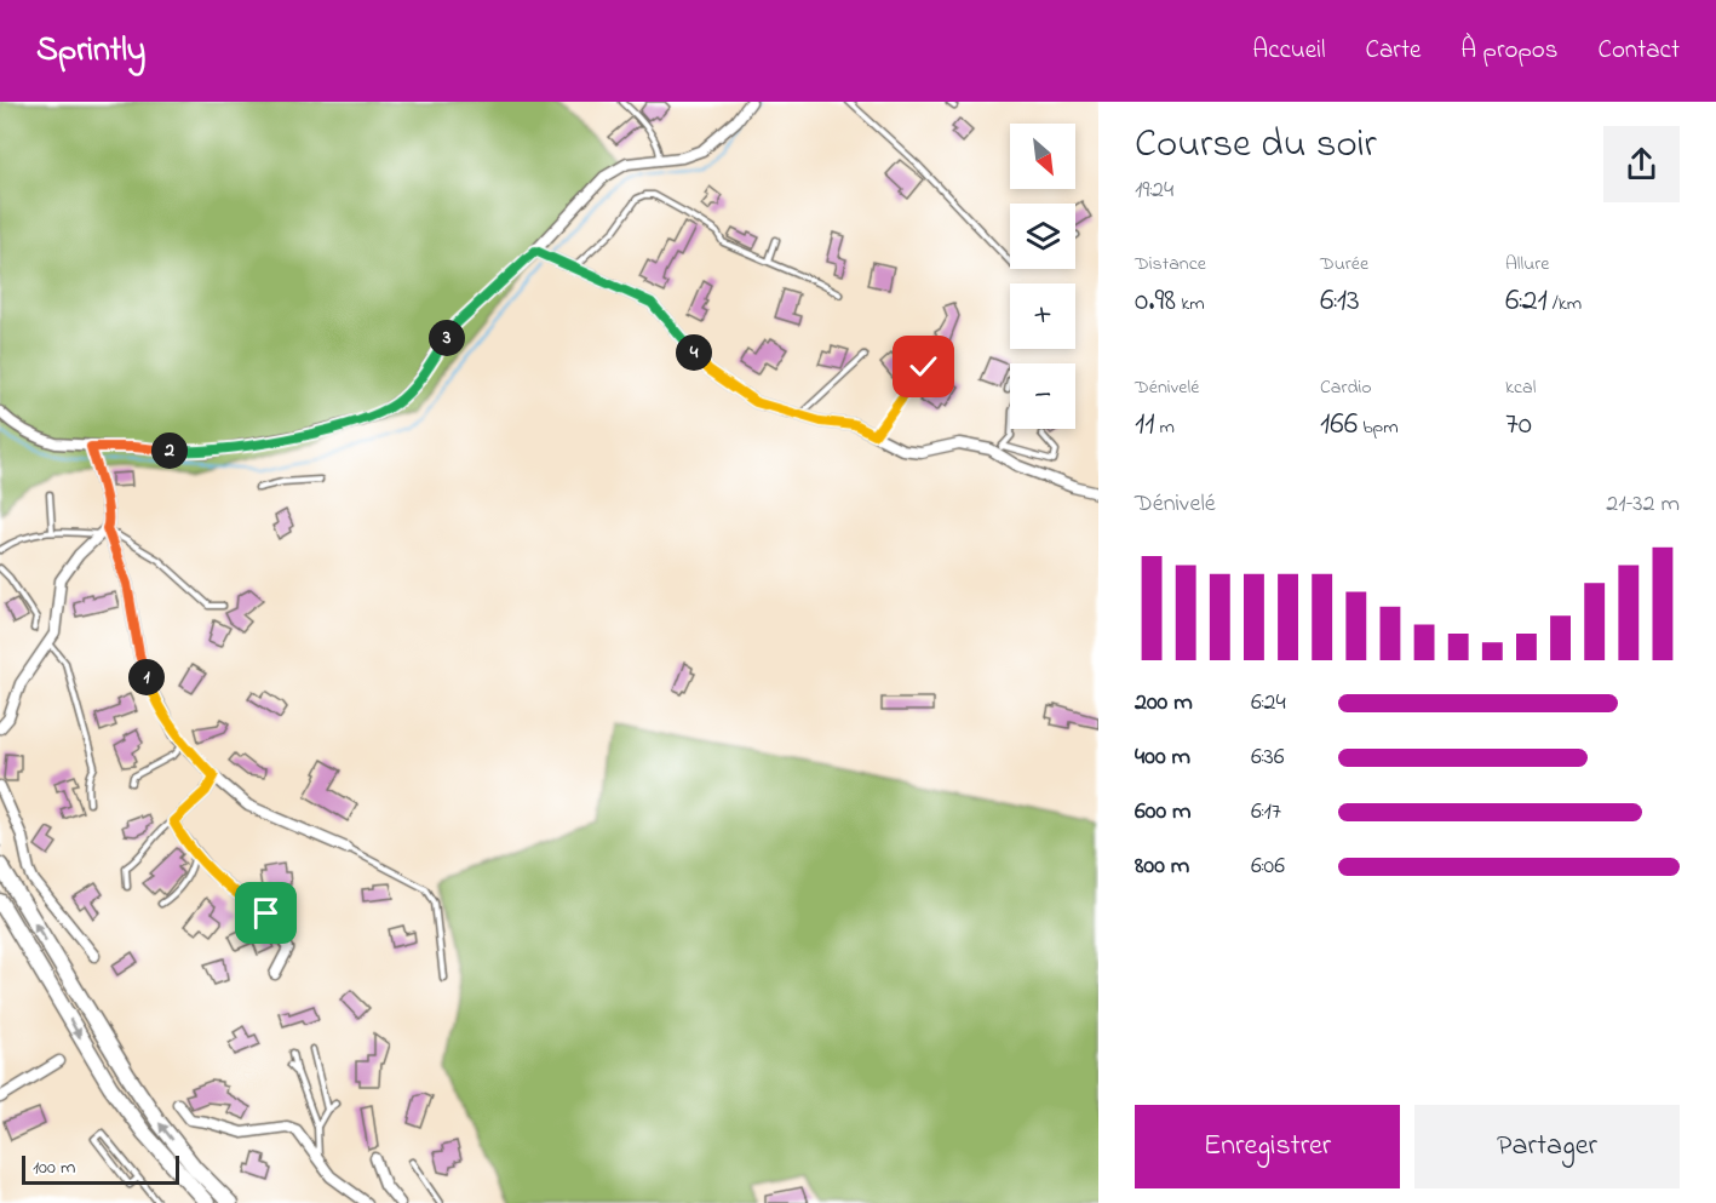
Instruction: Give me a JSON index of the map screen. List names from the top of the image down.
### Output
{
  "scale_bar": "100 m",
  "north": "bottom right",
  "page": {
    "header": "Sprintly",
    "nav": [
      "Accueil",
      "Carte",
      "À propos",
      "Contact"
    ],
    "heading": ["Course du soir", "19:24"],
    "map_buttons": ["+", "−"],
    "stats": [
      ["Distance", "0.98 km"],
      ["Durée", "6:13"],
      ["Allure", "6:21 /km"],
      ["Dénivelé", "11 m"],
      ["Cardio", "166 bpm"],
      ["kcal", "70"]
    ],
    "pins": [
      "3",
      "4",
      "2",
      "1"
    ],
    "chart": ["Dénivelé", "21–32 m"],
    "list": [
      {
        "name": "200 m",
        "note": "6:24"
      },
      {
        "name": "400 m",
        "note": "6:36"
      },
      {
        "name": "600 m",
        "note": "6:17"
      },
      {
        "name": "800 m",
        "note": "6:06"
      }
    ],
    "buttons": ["Enregistrer", "Partager"],
    "scale": "100 m"
  }
}
